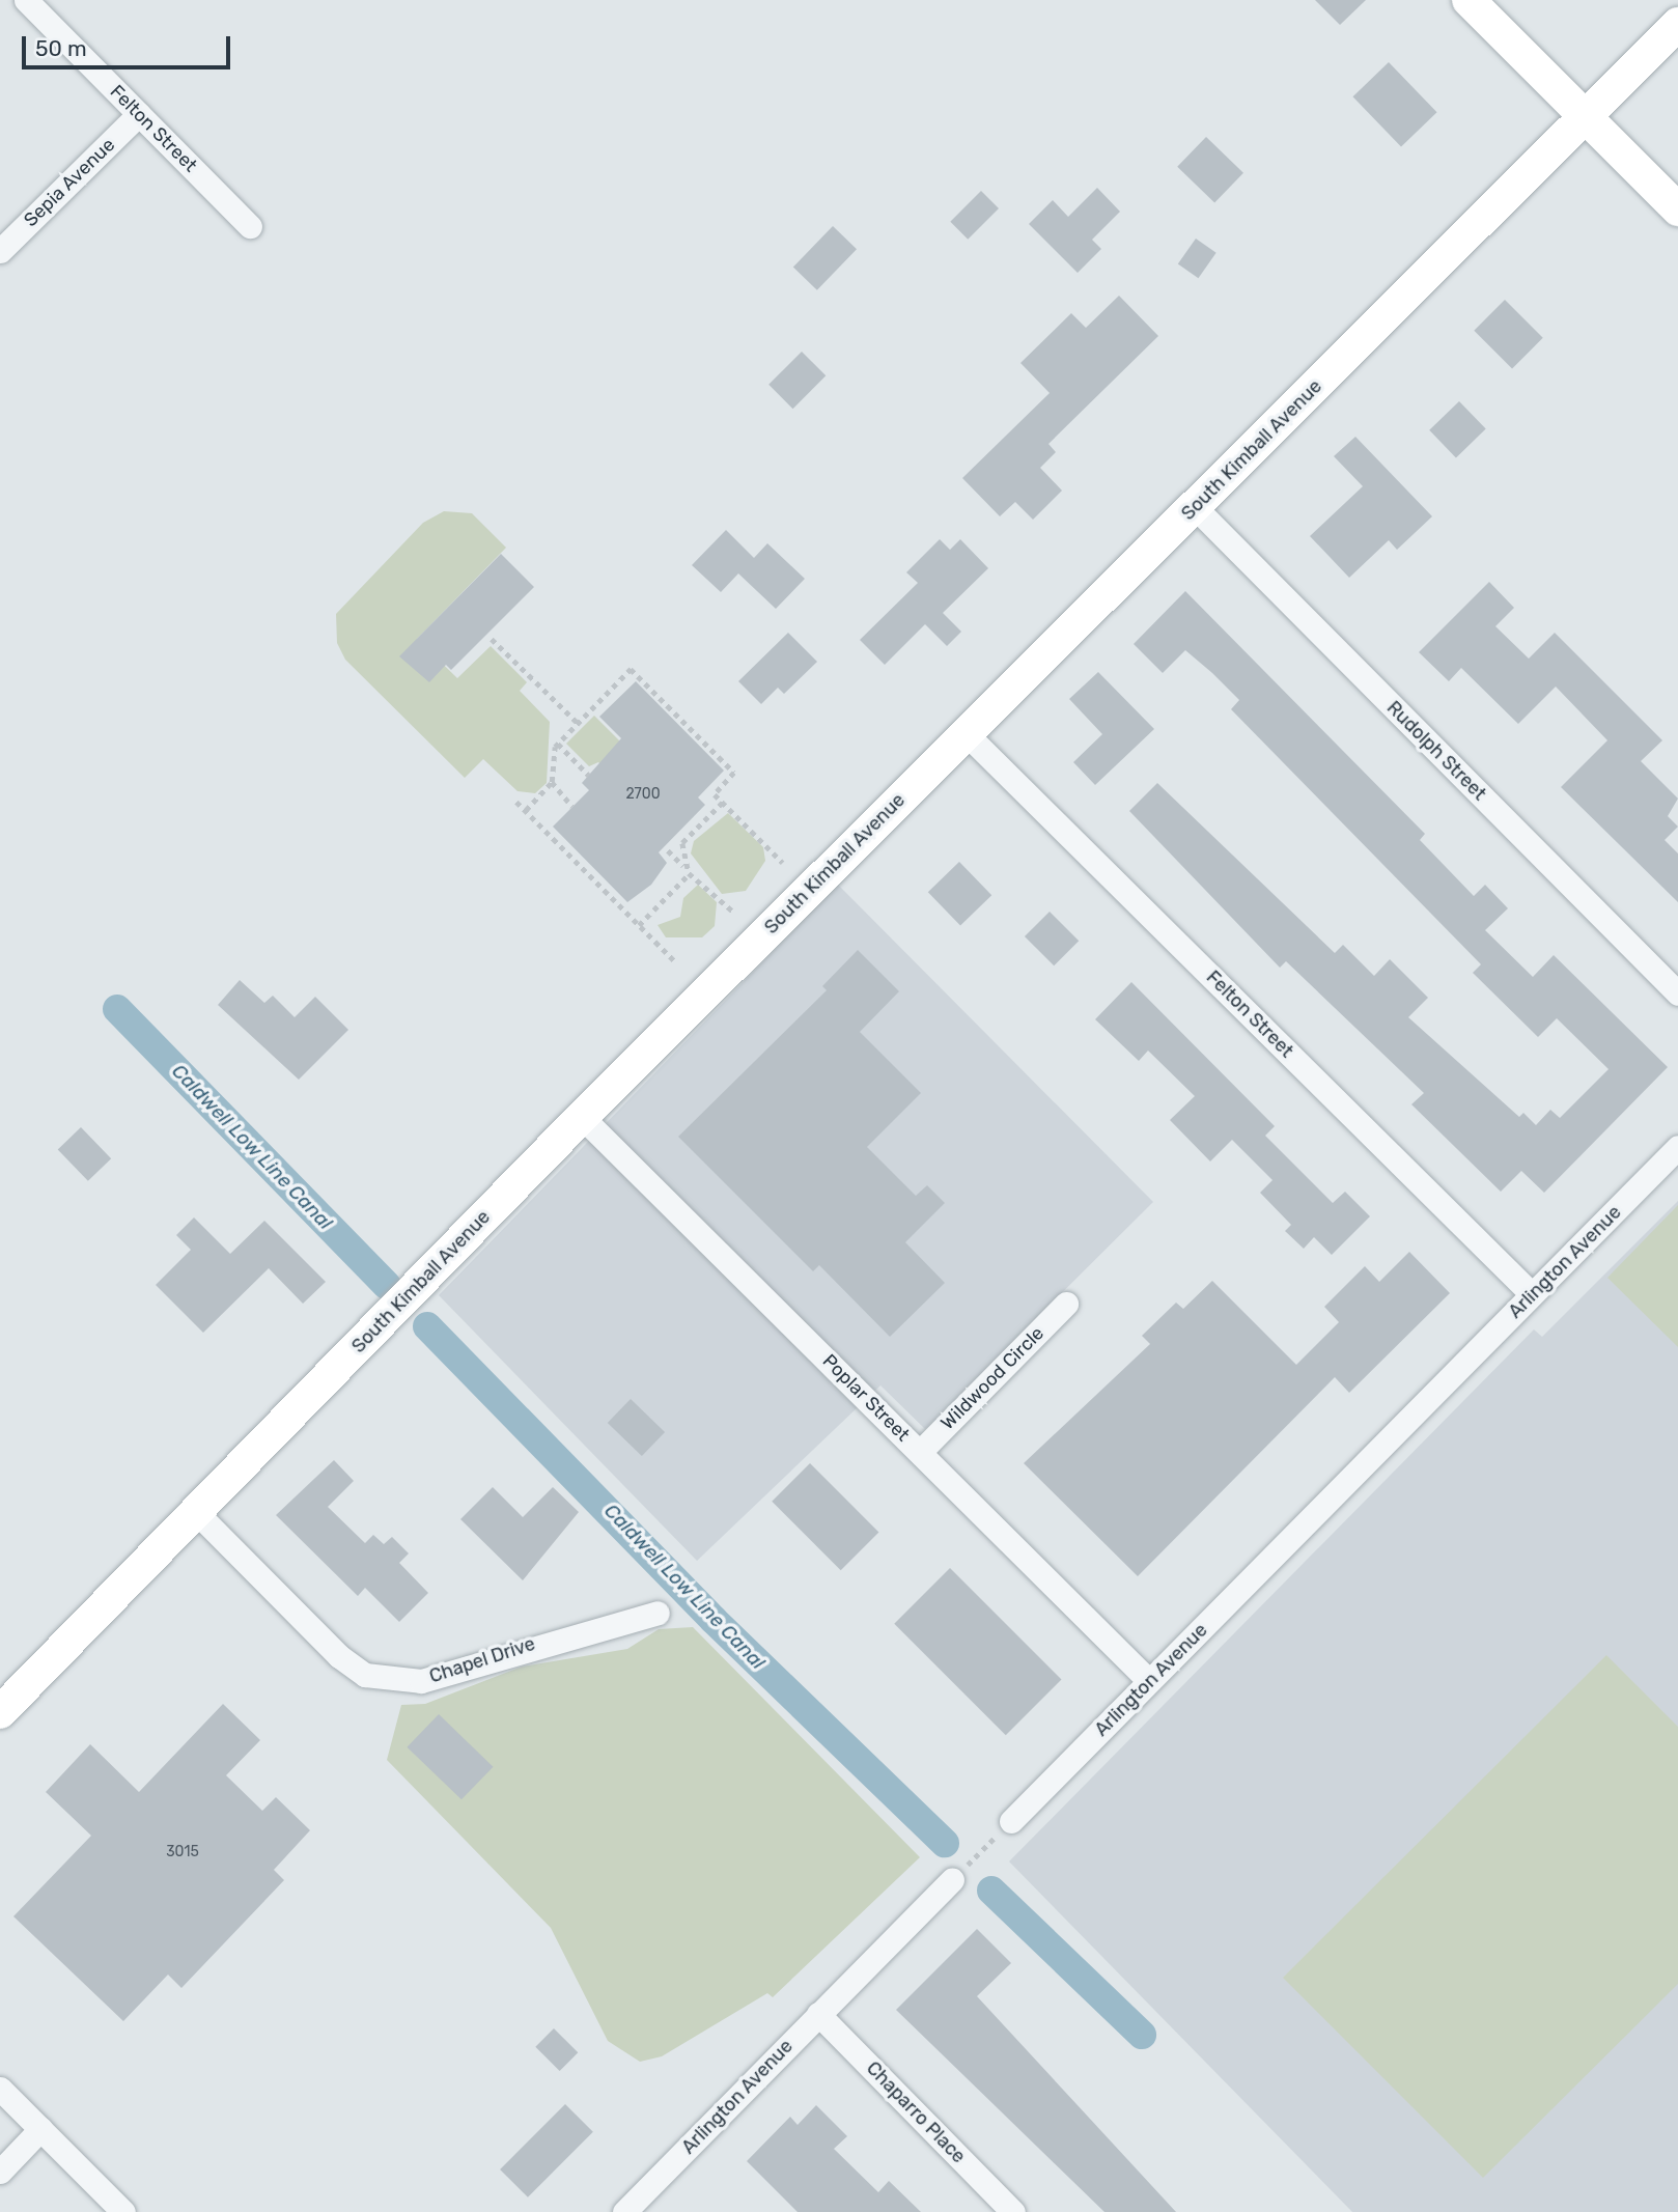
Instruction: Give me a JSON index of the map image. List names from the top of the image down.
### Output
{
  "streets": {
    "street": [
      "Felton Street",
      "Sepia Avenue",
      "South Kimball Avenue",
      "Rudolph Street",
      "Arlington Avenue",
      "Wildwood Circle",
      "Poplar Street",
      "Chapel Drive",
      "Chaparro Place"
    ]
  },
  "crossings": [
    ["Felton Street", "Sepia Avenue"],
    ["Felton Street", "South Kimball Avenue"],
    ["Felton Street", "Arlington Avenue"],
    ["South Kimball Avenue", "Rudolph Street"],
    ["South Kimball Avenue", "Poplar Street"],
    ["South Kimball Avenue", "Chapel Drive"],
    ["Arlington Avenue", "Poplar Street"],
    ["Arlington Avenue", "Chaparro Place"],
    ["Wildwood Circle", "Poplar Street"]
  ],
  "water": ["Caldwell Low Line Canal"],
  "house_numbers": ["2700", "3015"],
  "scale_bar": "50 m"
}
